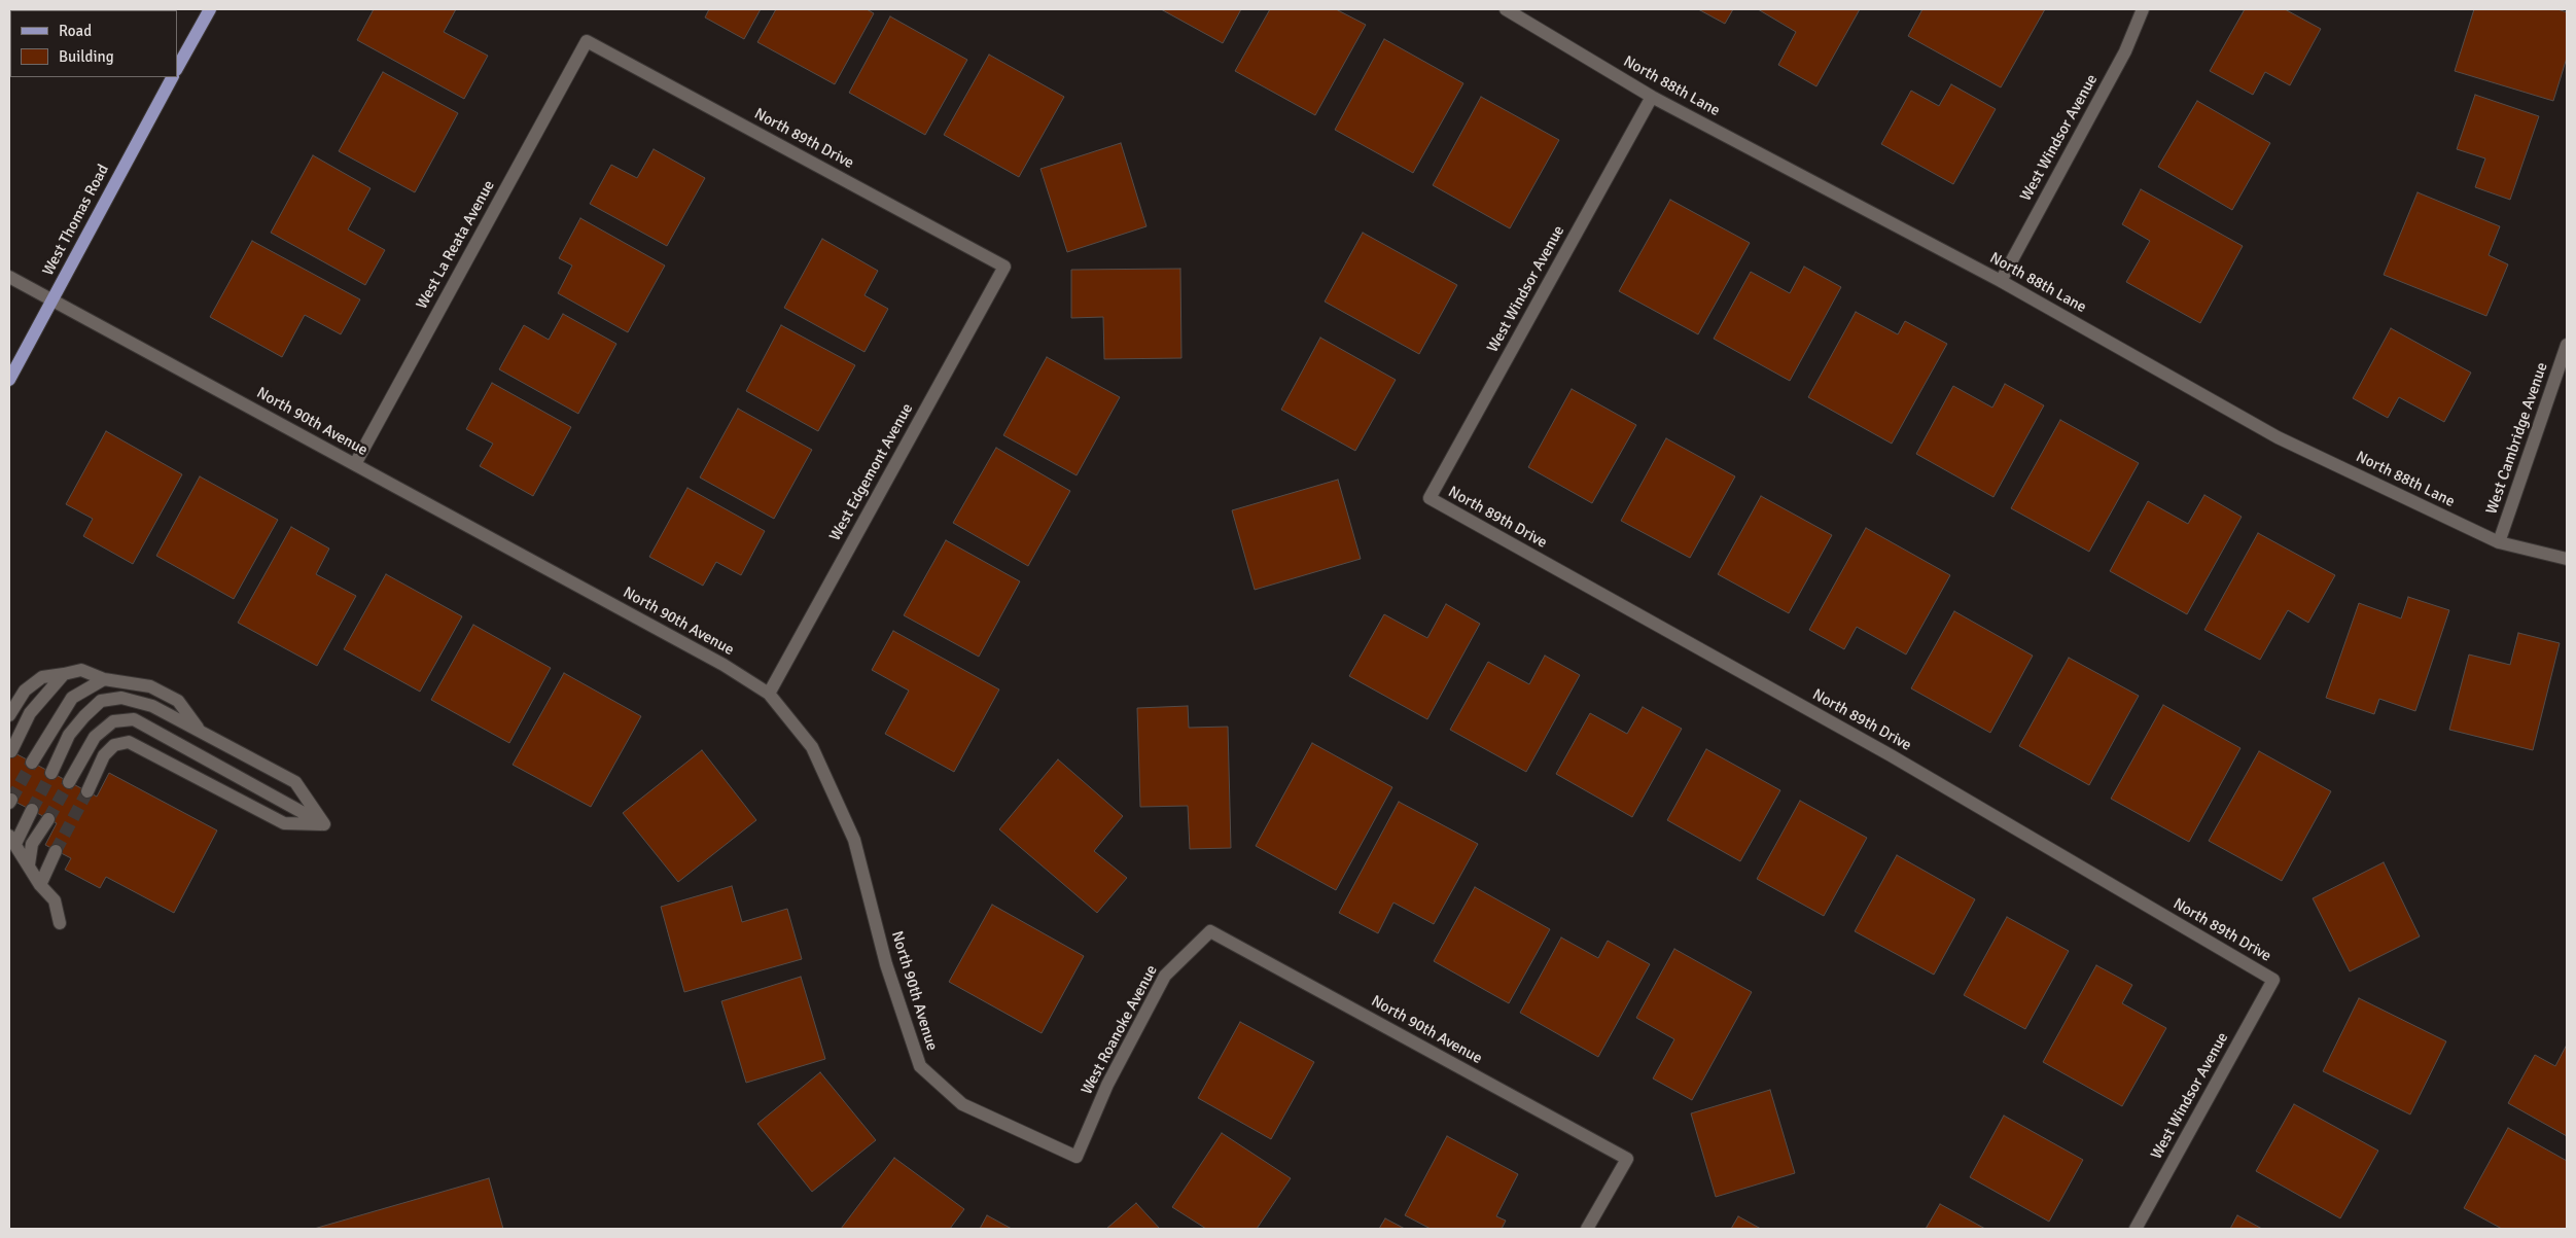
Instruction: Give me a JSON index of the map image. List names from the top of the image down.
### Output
{
  "streets": {
    "main road": ["West Thomas Road"],
    "street": [
      "North 88th Lane",
      "West Windsor Avenue",
      "North 89th Drive",
      "West La Reata Avenue",
      "North 90th Avenue",
      "West Cambridge Avenue",
      "West Edgemont Avenue",
      "West Roanoke Avenue"
    ]
  },
  "crossings": [
    ["North 88th Lane", "West Windsor Avenue"],
    ["North 88th Lane", "West Cambridge Avenue"],
    ["West Windsor Avenue", "North 89th Drive"],
    ["North 89th Drive", "West La Reata Avenue"],
    ["North 89th Drive", "West Edgemont Avenue"],
    ["West Thomas Road", "North 90th Avenue"],
    ["West La Reata Avenue", "North 90th Avenue"],
    ["North 90th Avenue", "West Edgemont Avenue"],
    ["North 90th Avenue", "West Roanoke Avenue"]
  ],
  "legend": ["Road", "Building"]
}
